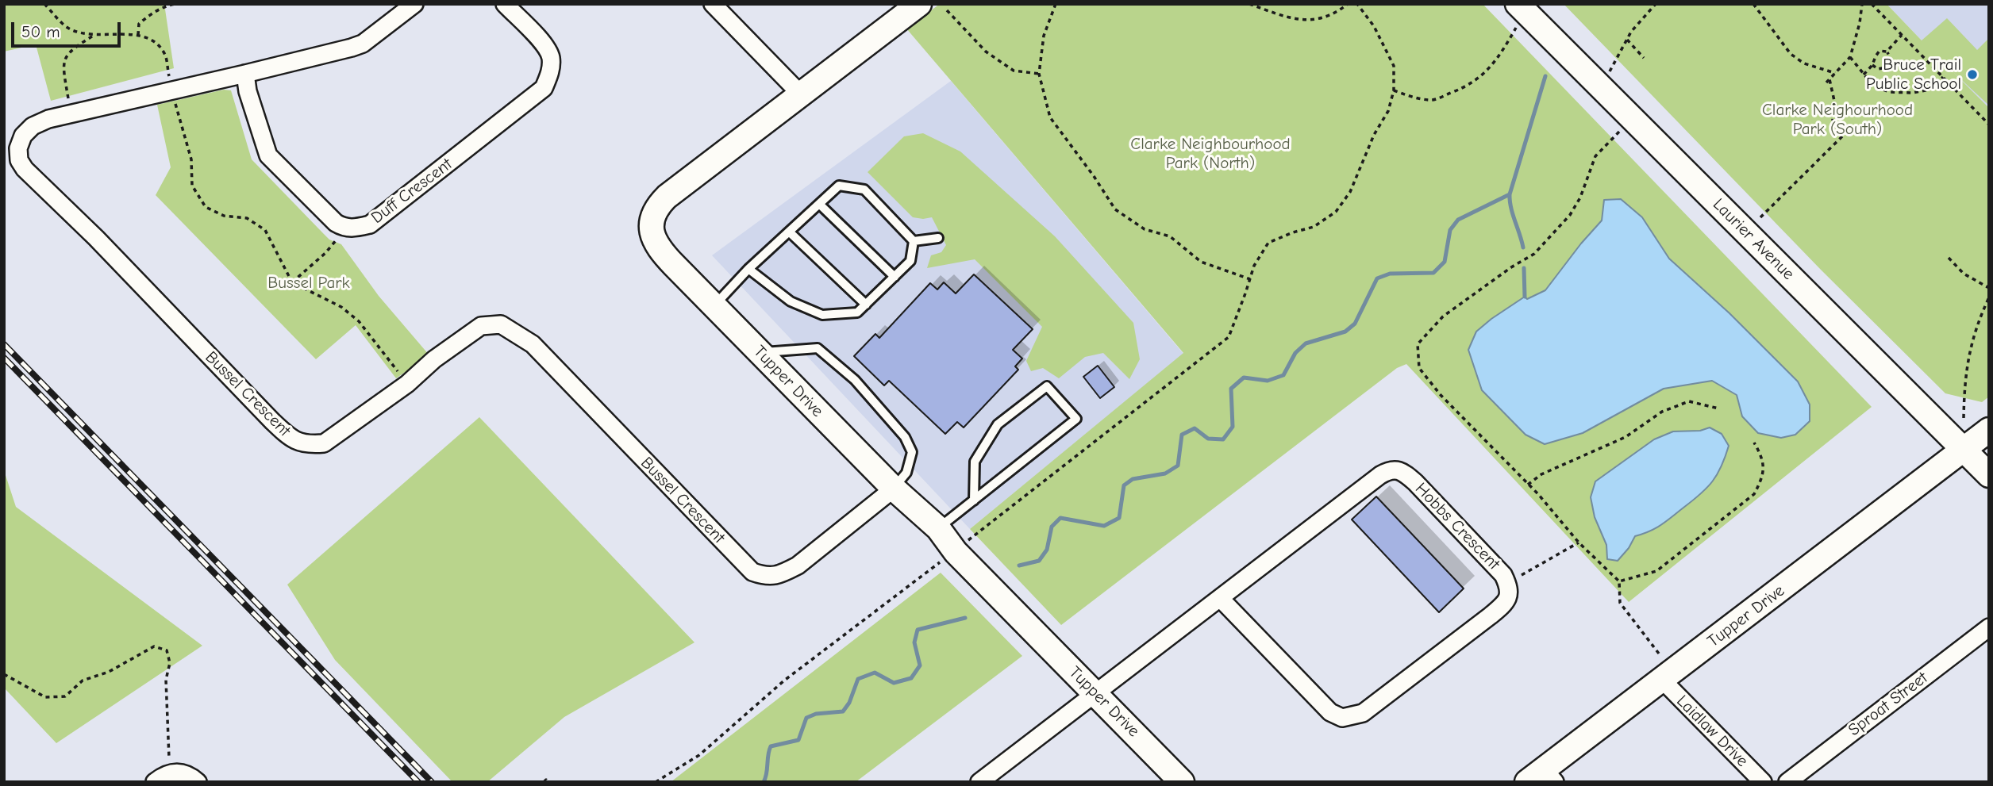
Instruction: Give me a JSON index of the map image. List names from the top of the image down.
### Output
{
  "streets": {
    "street": [
      "Duff Crescent",
      "Laurier Avenue",
      "Tupper Drive",
      "Bussel Crescent",
      "Hobbs Crescent",
      "Sproat Street",
      "Laidlaw Drive"
    ]
  },
  "crossings": [
    ["Laurier Avenue", "Tupper Drive"],
    ["Tupper Drive", "Bussel Crescent"],
    ["Tupper Drive", "Hobbs Crescent"],
    ["Tupper Drive", "Laidlaw Drive"]
  ],
  "parks": ["Clarke Neighourhood Park (South)", "Clarke Neighbourhood Park (North)", "Bussel Park"],
  "places": ["Bruce Trail Public School"],
  "scale_bar": "50 m"
}
